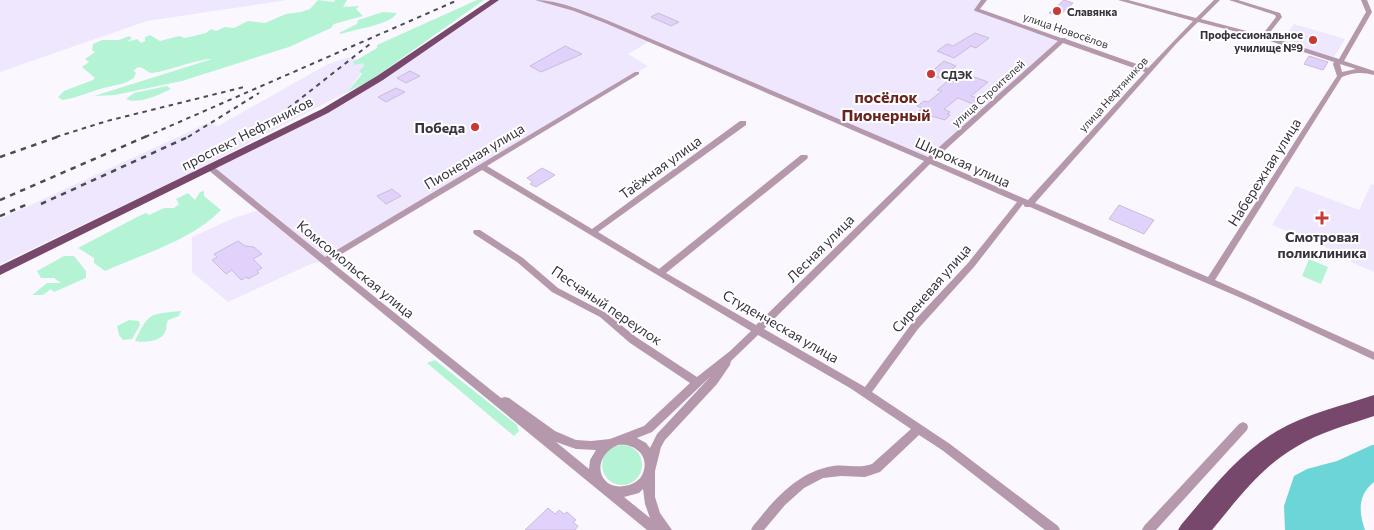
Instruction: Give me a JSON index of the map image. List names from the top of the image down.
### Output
{
  "streets": {
    "main road": ["проспект Нефтяников"],
    "street": [
      "улица Новосёлов",
      "улица Строителей",
      "улица Нефтяников",
      "Пионерная улица",
      "Широкая улица",
      "Таёжная улица",
      "Набережная улица",
      "Лесная улица",
      "Комсомольская улица",
      "Сиреневая улица",
      "Песчаный переулок",
      "Студенческая улица"
    ]
  },
  "crossings": [
    ["улица Новосёлов", "улица Строителей"],
    ["улица Новосёлов", "улица Нефтяников"],
    ["улица Строителей", "Широкая улица"],
    ["улица Строителей", "Лесная улица"],
    ["улица Нефтяников", "Широкая улица"],
    ["улица Нефтяников", "Сиреневая улица"],
    ["проспект Нефтяников", "Комсомольская улица"],
    ["Пионерная улица", "Комсомольская улица"],
    ["Пионерная улица", "Студенческая улица"],
    ["Широкая улица", "Набережная улица"],
    ["Широкая улица", "Лесная улица"],
    ["Широкая улица", "Сиреневая улица"],
    ["Таёжная улица", "Студенческая улица"],
    ["Лесная улица", "Комсомольская улица"],
    ["Лесная улица", "Песчаный переулок"],
    ["Лесная улица", "Студенческая улица"],
    ["Сиреневая улица", "Студенческая улица"]
  ],
  "districts": ["посёлок Пионерный"],
  "places": {
    "other": [
      "Славянка",
      "Профессиональное училище №9",
      "СДЭК",
      "Победа"
    ],
    "health": ["Смотровая поликлиника"]
  }
}
